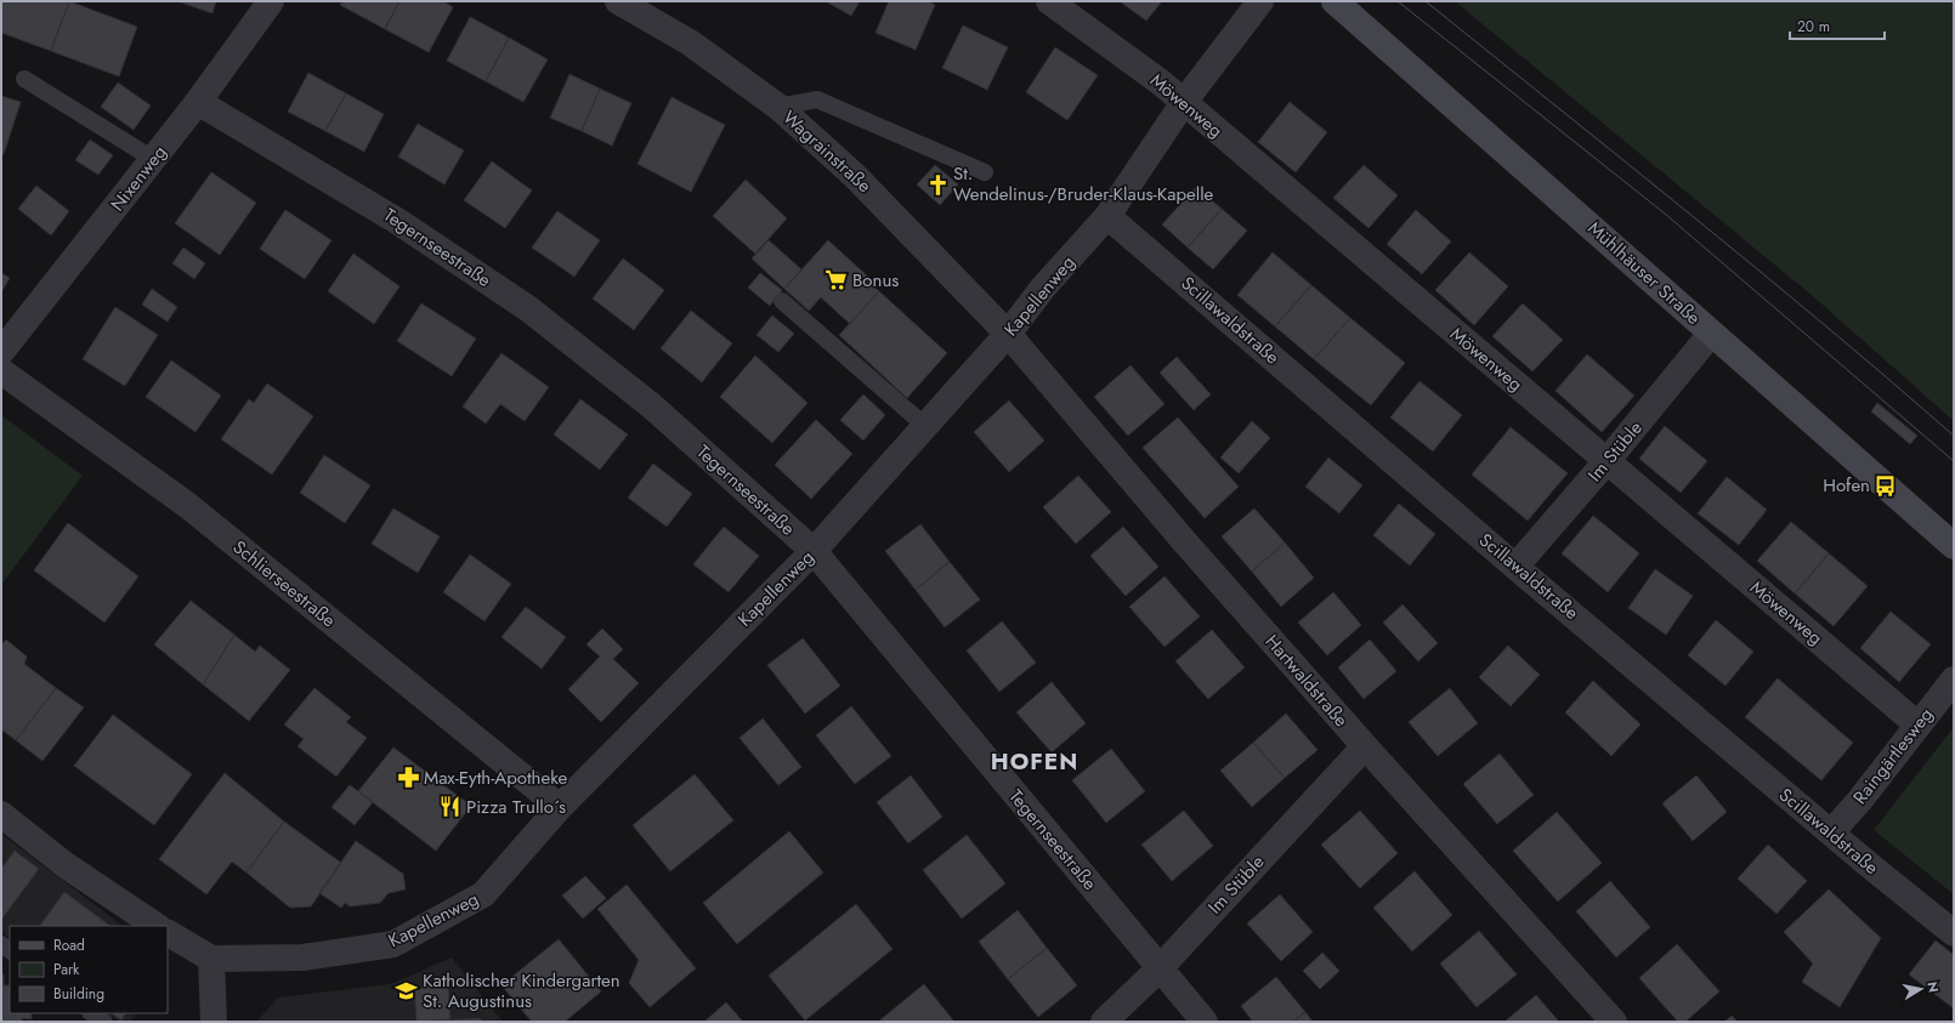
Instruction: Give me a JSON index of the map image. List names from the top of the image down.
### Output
{
  "streets": {
    "main road": ["Mühlhäuser Straße"],
    "street": [
      "Möwenweg",
      "Wagrainstraße",
      "Nixenweg",
      "Tegernseestraße",
      "Kapellenweg",
      "Scillawaldstraße",
      "Im Stüble",
      "Schlierseestraße",
      "Hartwaldstraße",
      "Raingärtlesweg"
    ]
  },
  "crossings": [
    ["Möwenweg", "Kapellenweg"],
    ["Möwenweg", "Im Stüble"],
    ["Möwenweg", "Raingärtlesweg"],
    ["Wagrainstraße", "Kapellenweg"],
    ["Wagrainstraße", "Hartwaldstraße"],
    ["Nixenweg", "Tegernseestraße"],
    ["Tegernseestraße", "Kapellenweg"],
    ["Tegernseestraße", "Im Stüble"],
    ["Mühlhäuser Straße", "Im Stüble"],
    ["Kapellenweg", "Scillawaldstraße"],
    ["Kapellenweg", "Schlierseestraße"],
    ["Kapellenweg", "Hartwaldstraße"],
    ["Scillawaldstraße", "Im Stüble"],
    ["Scillawaldstraße", "Raingärtlesweg"],
    ["Im Stüble", "Hartwaldstraße"]
  ],
  "districts": ["HOFEN"],
  "places": {
    "church": ["St. Wendelinus-/Bruder-Klaus-Kapelle"],
    "supermarket": ["Bonus"],
    "bus stop": ["Hofen"],
    "pharmacy": ["Max-Eyth-Apotheke"],
    "restaurant": ["Pizza Trullo´s"],
    "school or university": ["Katholischer Kindergarten St. Augustinus"]
  },
  "legend": ["Road", "Park", "Building"],
  "scale_bar": "20 m",
  "north": "right"
}
